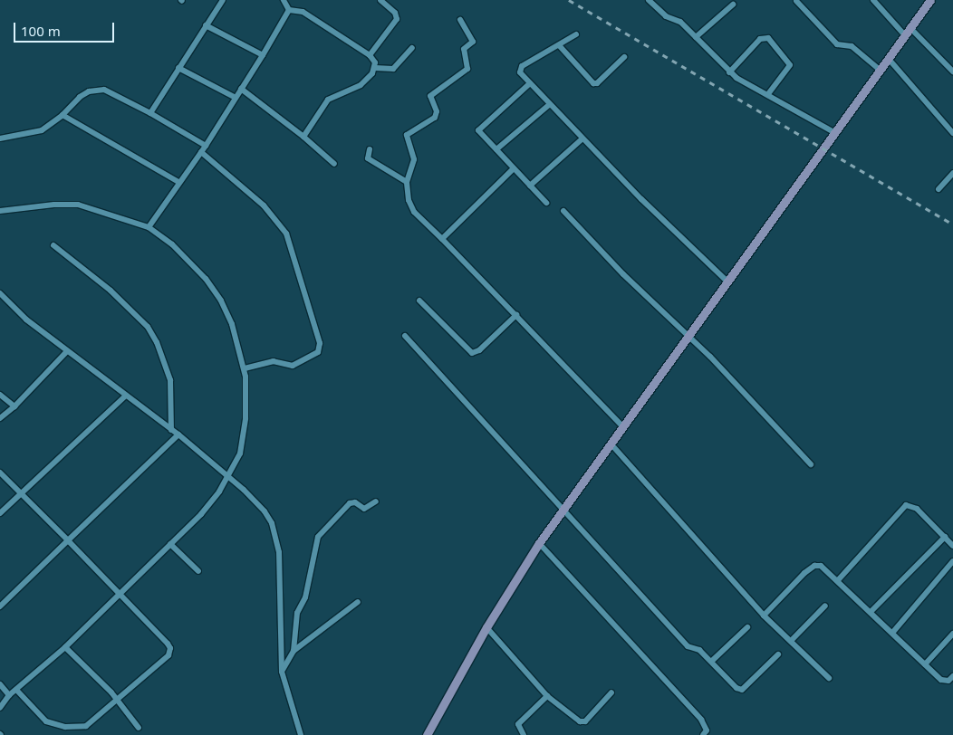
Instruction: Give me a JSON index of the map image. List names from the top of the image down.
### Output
{
  "scale_bar": "100 m"
}
